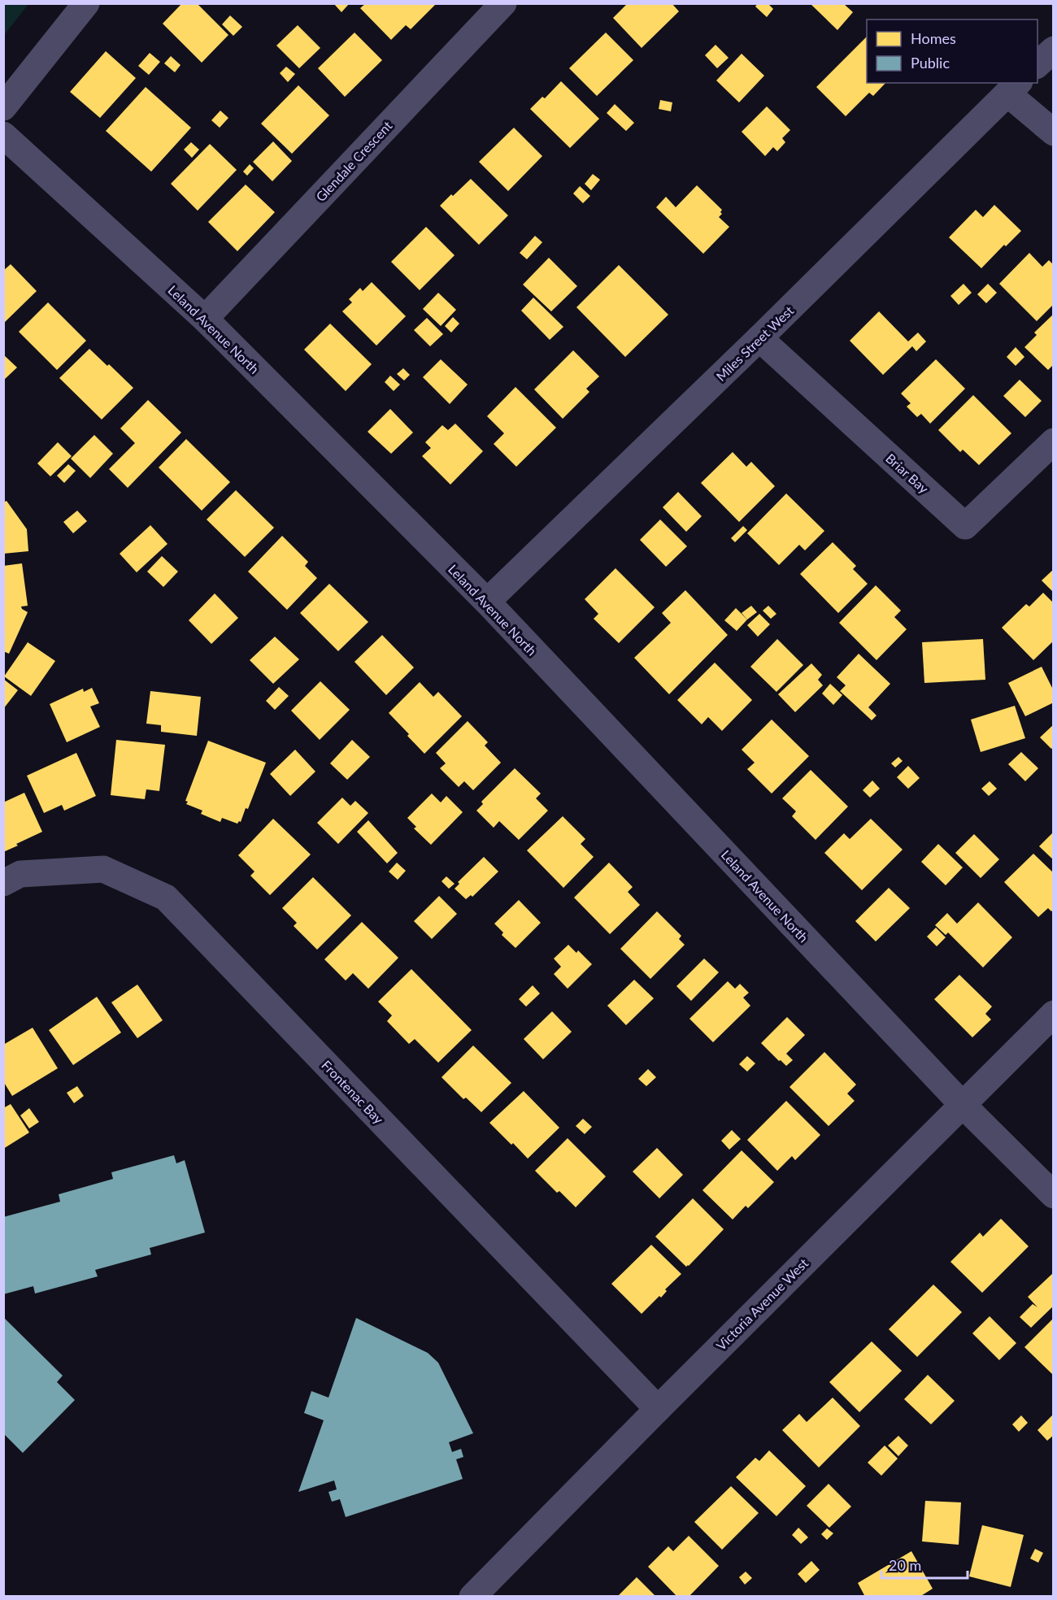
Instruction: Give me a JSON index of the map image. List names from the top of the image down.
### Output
{
  "streets": {
    "street": [
      "Glendale Crescent",
      "Leland Avenue North",
      "Miles Street West",
      "Briar Bay",
      "Frontenac Bay",
      "Victoria Avenue West"
    ]
  },
  "crossings": [
    ["Glendale Crescent", "Leland Avenue North"],
    ["Leland Avenue North", "Miles Street West"],
    ["Leland Avenue North", "Victoria Avenue West"],
    ["Miles Street West", "Briar Bay"],
    ["Frontenac Bay", "Victoria Avenue West"]
  ],
  "legend": ["Homes", "Public"],
  "scale_bar": "20 m"
}
